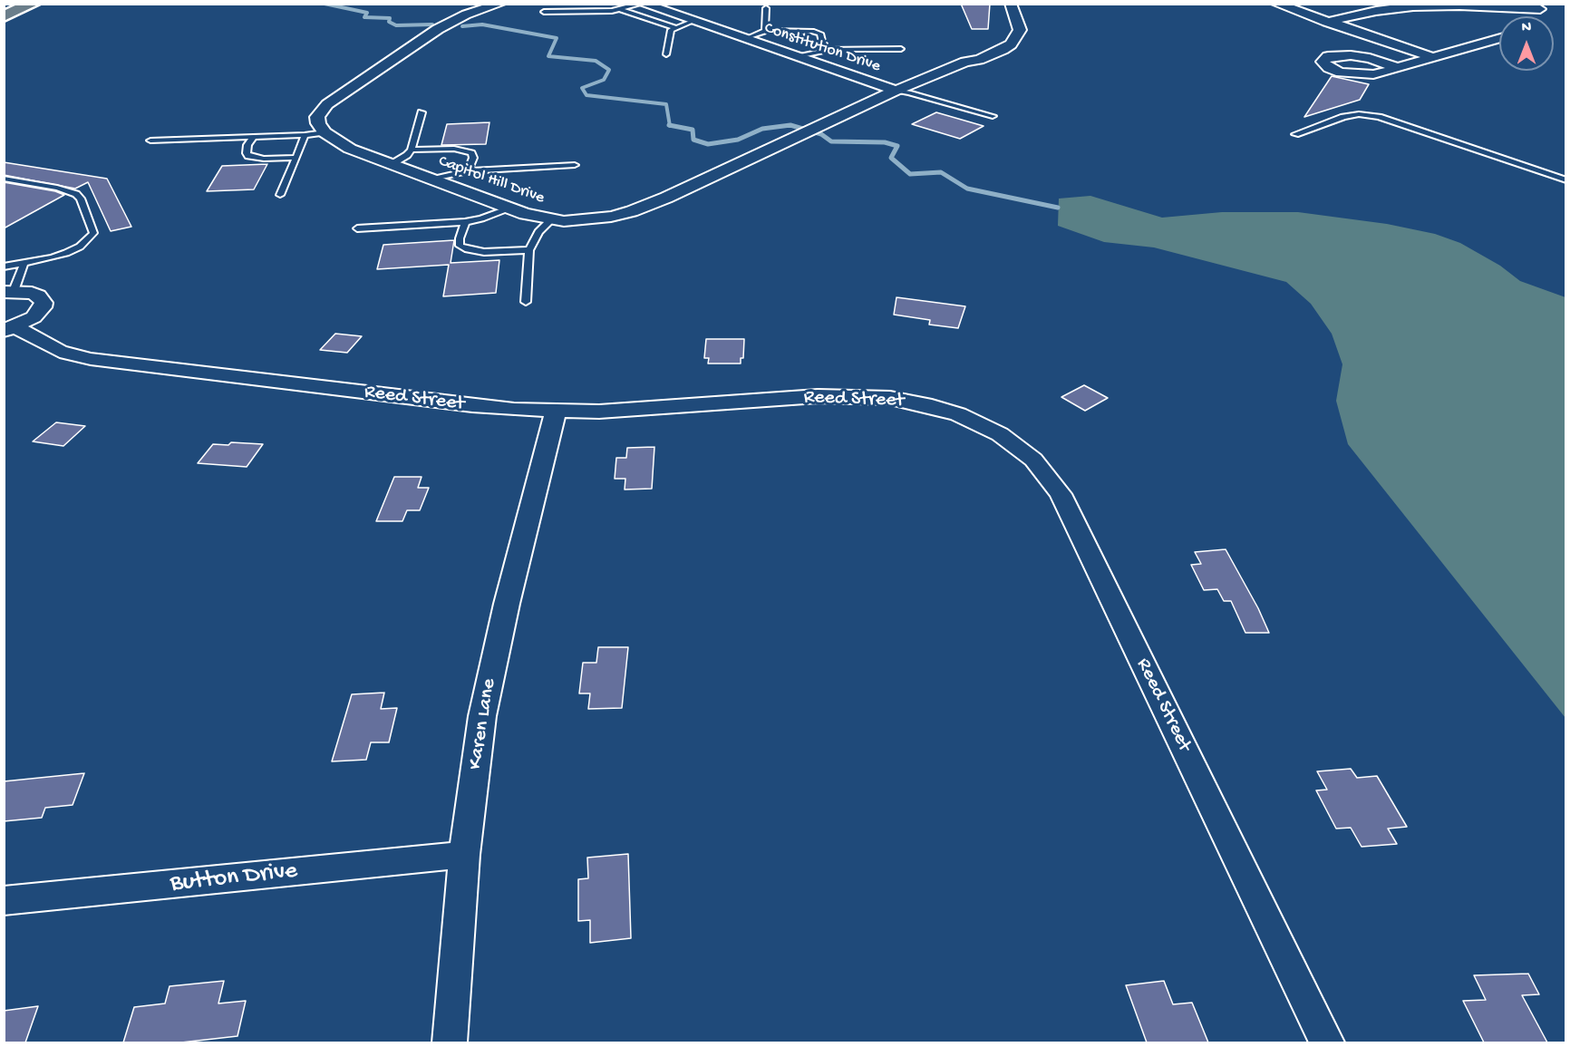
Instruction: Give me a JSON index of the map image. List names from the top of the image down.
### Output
{
  "streets": {
    "street": [
      "Constitution Drive",
      "Capitol Hill Drive",
      "Reed Street",
      "Karen Lane",
      "Button Drive"
    ]
  },
  "crossings": [
    ["Constitution Drive", "Capitol Hill Drive"],
    ["Reed Street", "Karen Lane"],
    ["Karen Lane", "Button Drive"]
  ],
  "north": "top"
}
